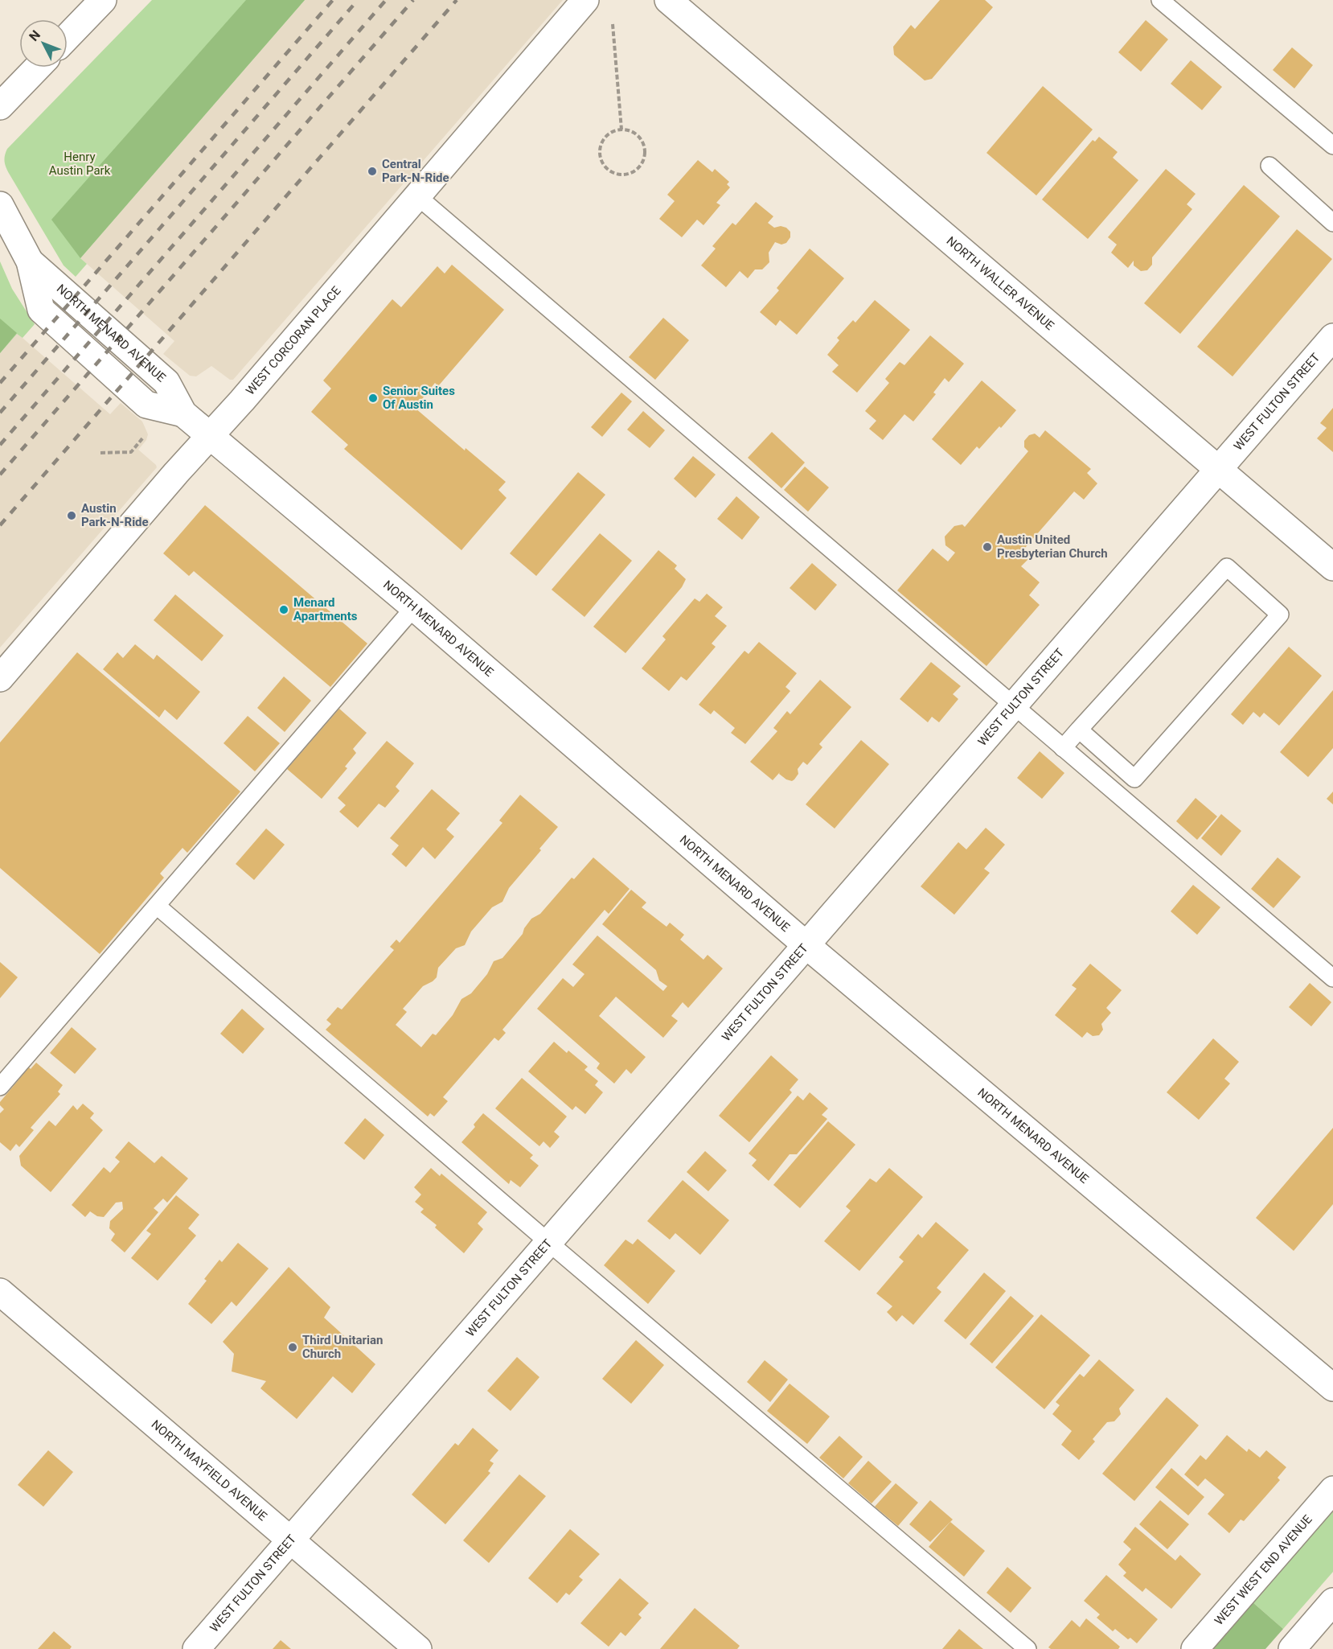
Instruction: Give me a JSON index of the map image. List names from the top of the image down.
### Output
{
  "streets": {
    "street": [
      "NORTH WALLER AVENUE",
      "NORTH MENARD AVENUE",
      "WEST CORCORAN PLACE",
      "WEST FULTON STREET",
      "NORTH MAYFIELD AVENUE",
      "WEST WEST END AVENUE"
    ]
  },
  "crossings": [
    ["NORTH WALLER AVENUE", "WEST FULTON STREET"],
    ["NORTH MENARD AVENUE", "WEST CORCORAN PLACE"],
    ["NORTH MENARD AVENUE", "WEST FULTON STREET"],
    ["WEST FULTON STREET", "NORTH MAYFIELD AVENUE"]
  ],
  "parks": ["Henry Austin Park"],
  "places": [
    "Central Park-N-Ride",
    "Senior Suites Of Austin",
    "Austin Park-N-Ride",
    "Austin United Presbyterian Church",
    "Menard Apartments",
    "Third Unitarian Church"
  ],
  "north": "top left"
}
